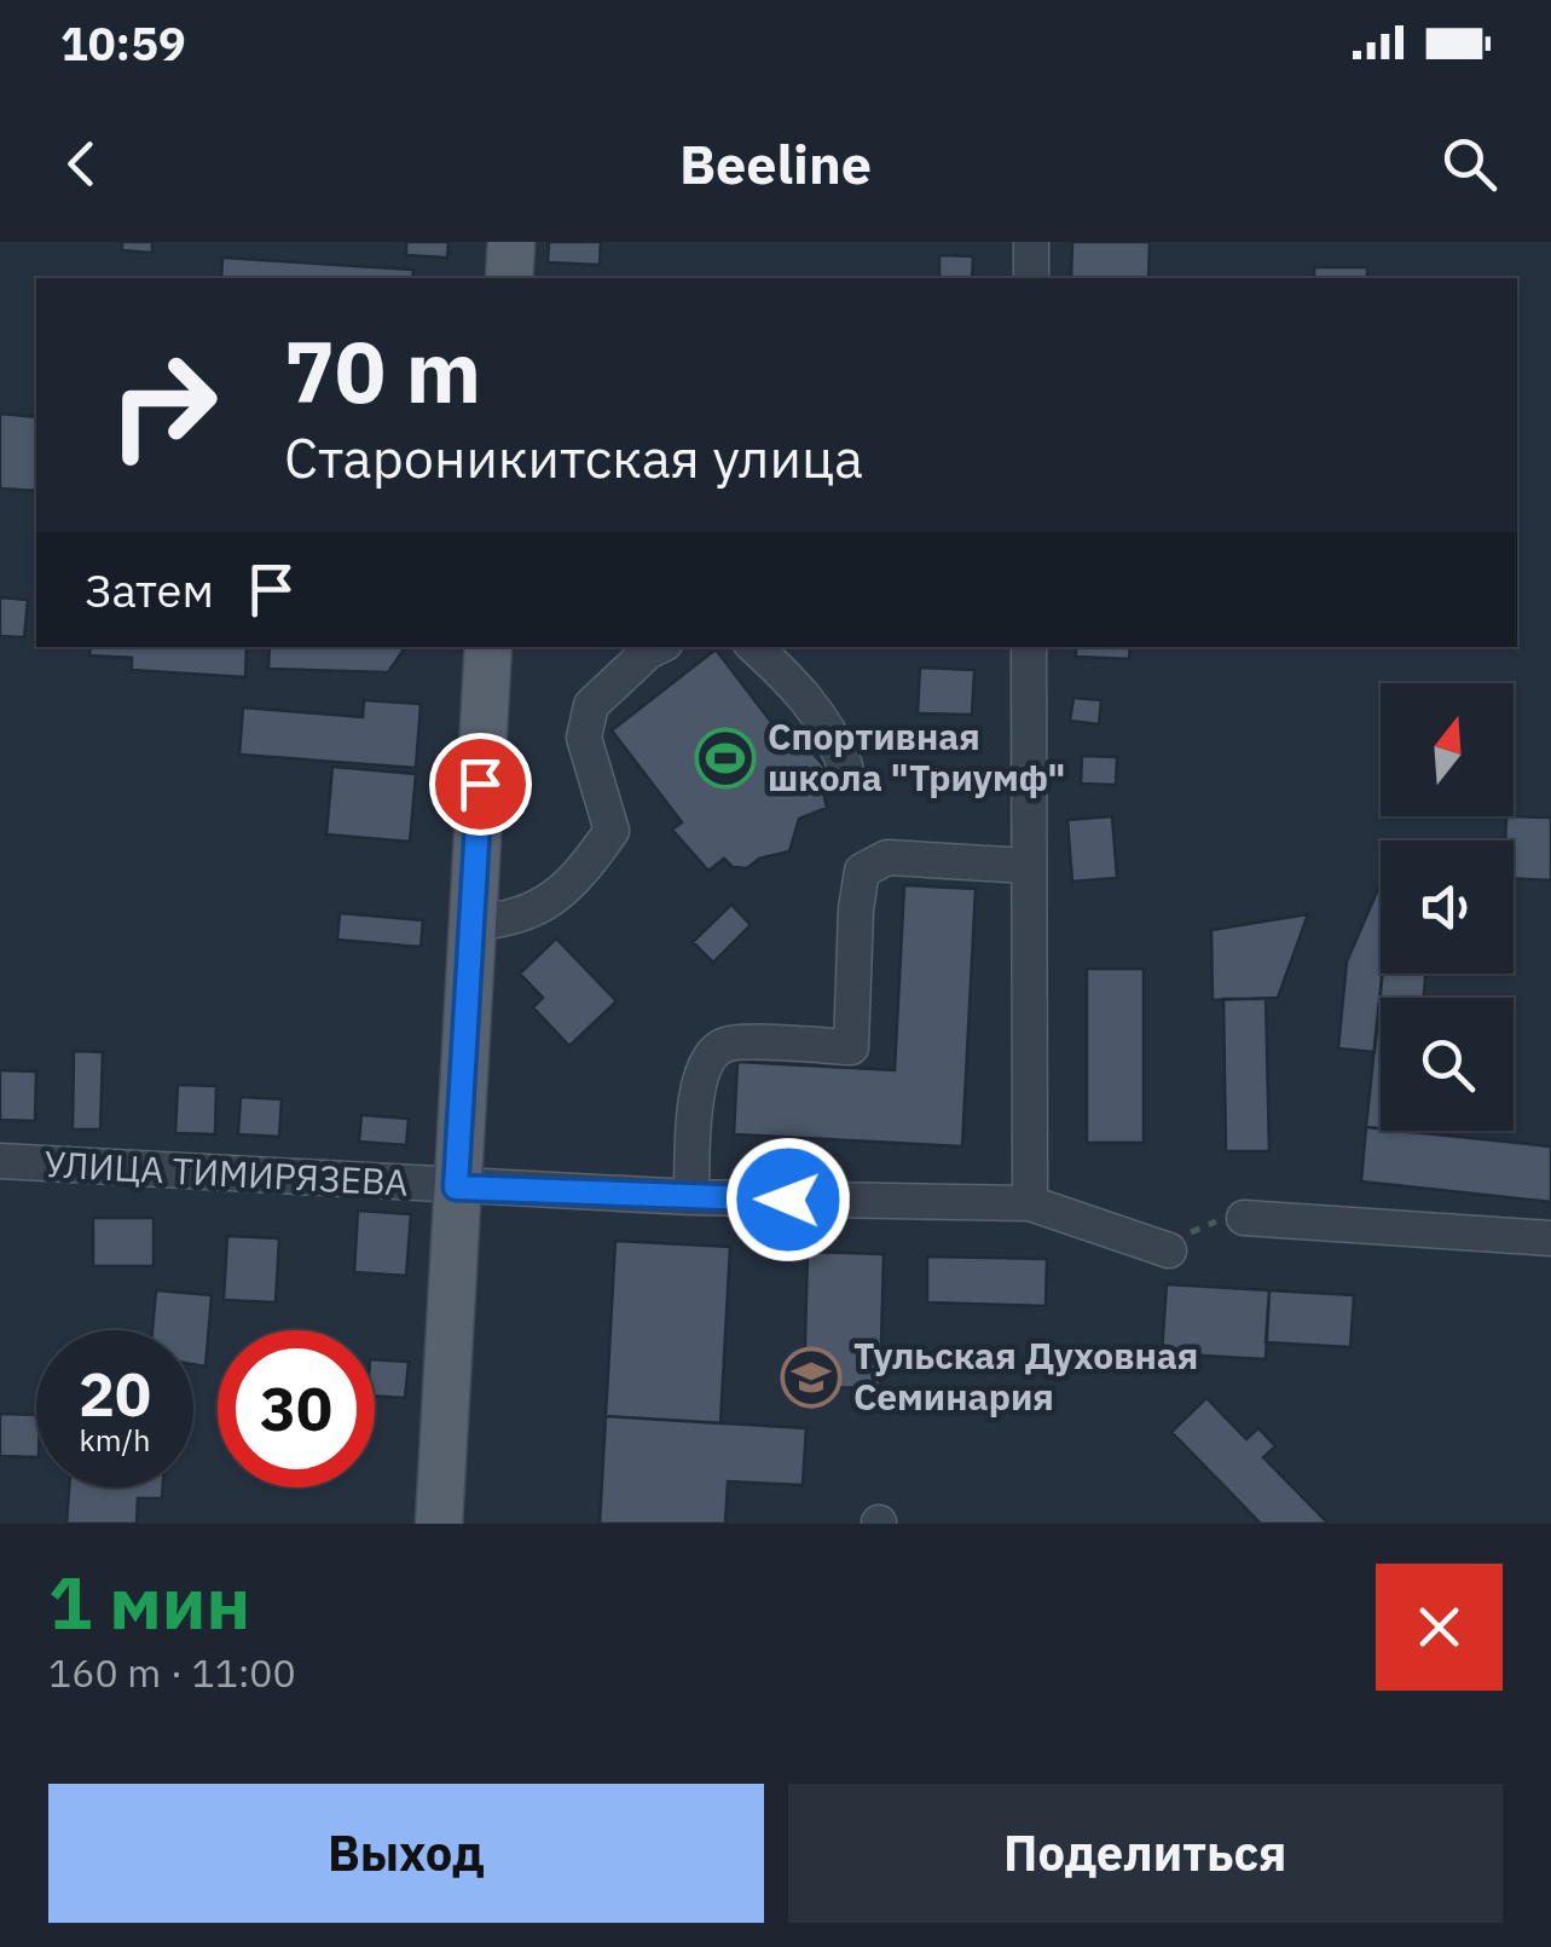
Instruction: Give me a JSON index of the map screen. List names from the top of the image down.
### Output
{
  "streets": {
    "street": ["УЛИЦА ТИМИРЯЗЕВА"]
  },
  "places": {
    "sports": ["Спортивная школа \"Триумф\""],
    "school or university": ["Тульская Духовная Семинария"]
  },
  "north": "top",
  "page": {
    "status": "10:59",
    "header": "Beeline",
    "turn": ["70 m", "Староникитская улица"],
    "then": "Затем",
    "speed": "20 km/h",
    "limit": "30",
    "heading": ["1 мин", "160 m · 11:00"],
    "buttons": ["Выход", "Поделиться"]
  }
}
